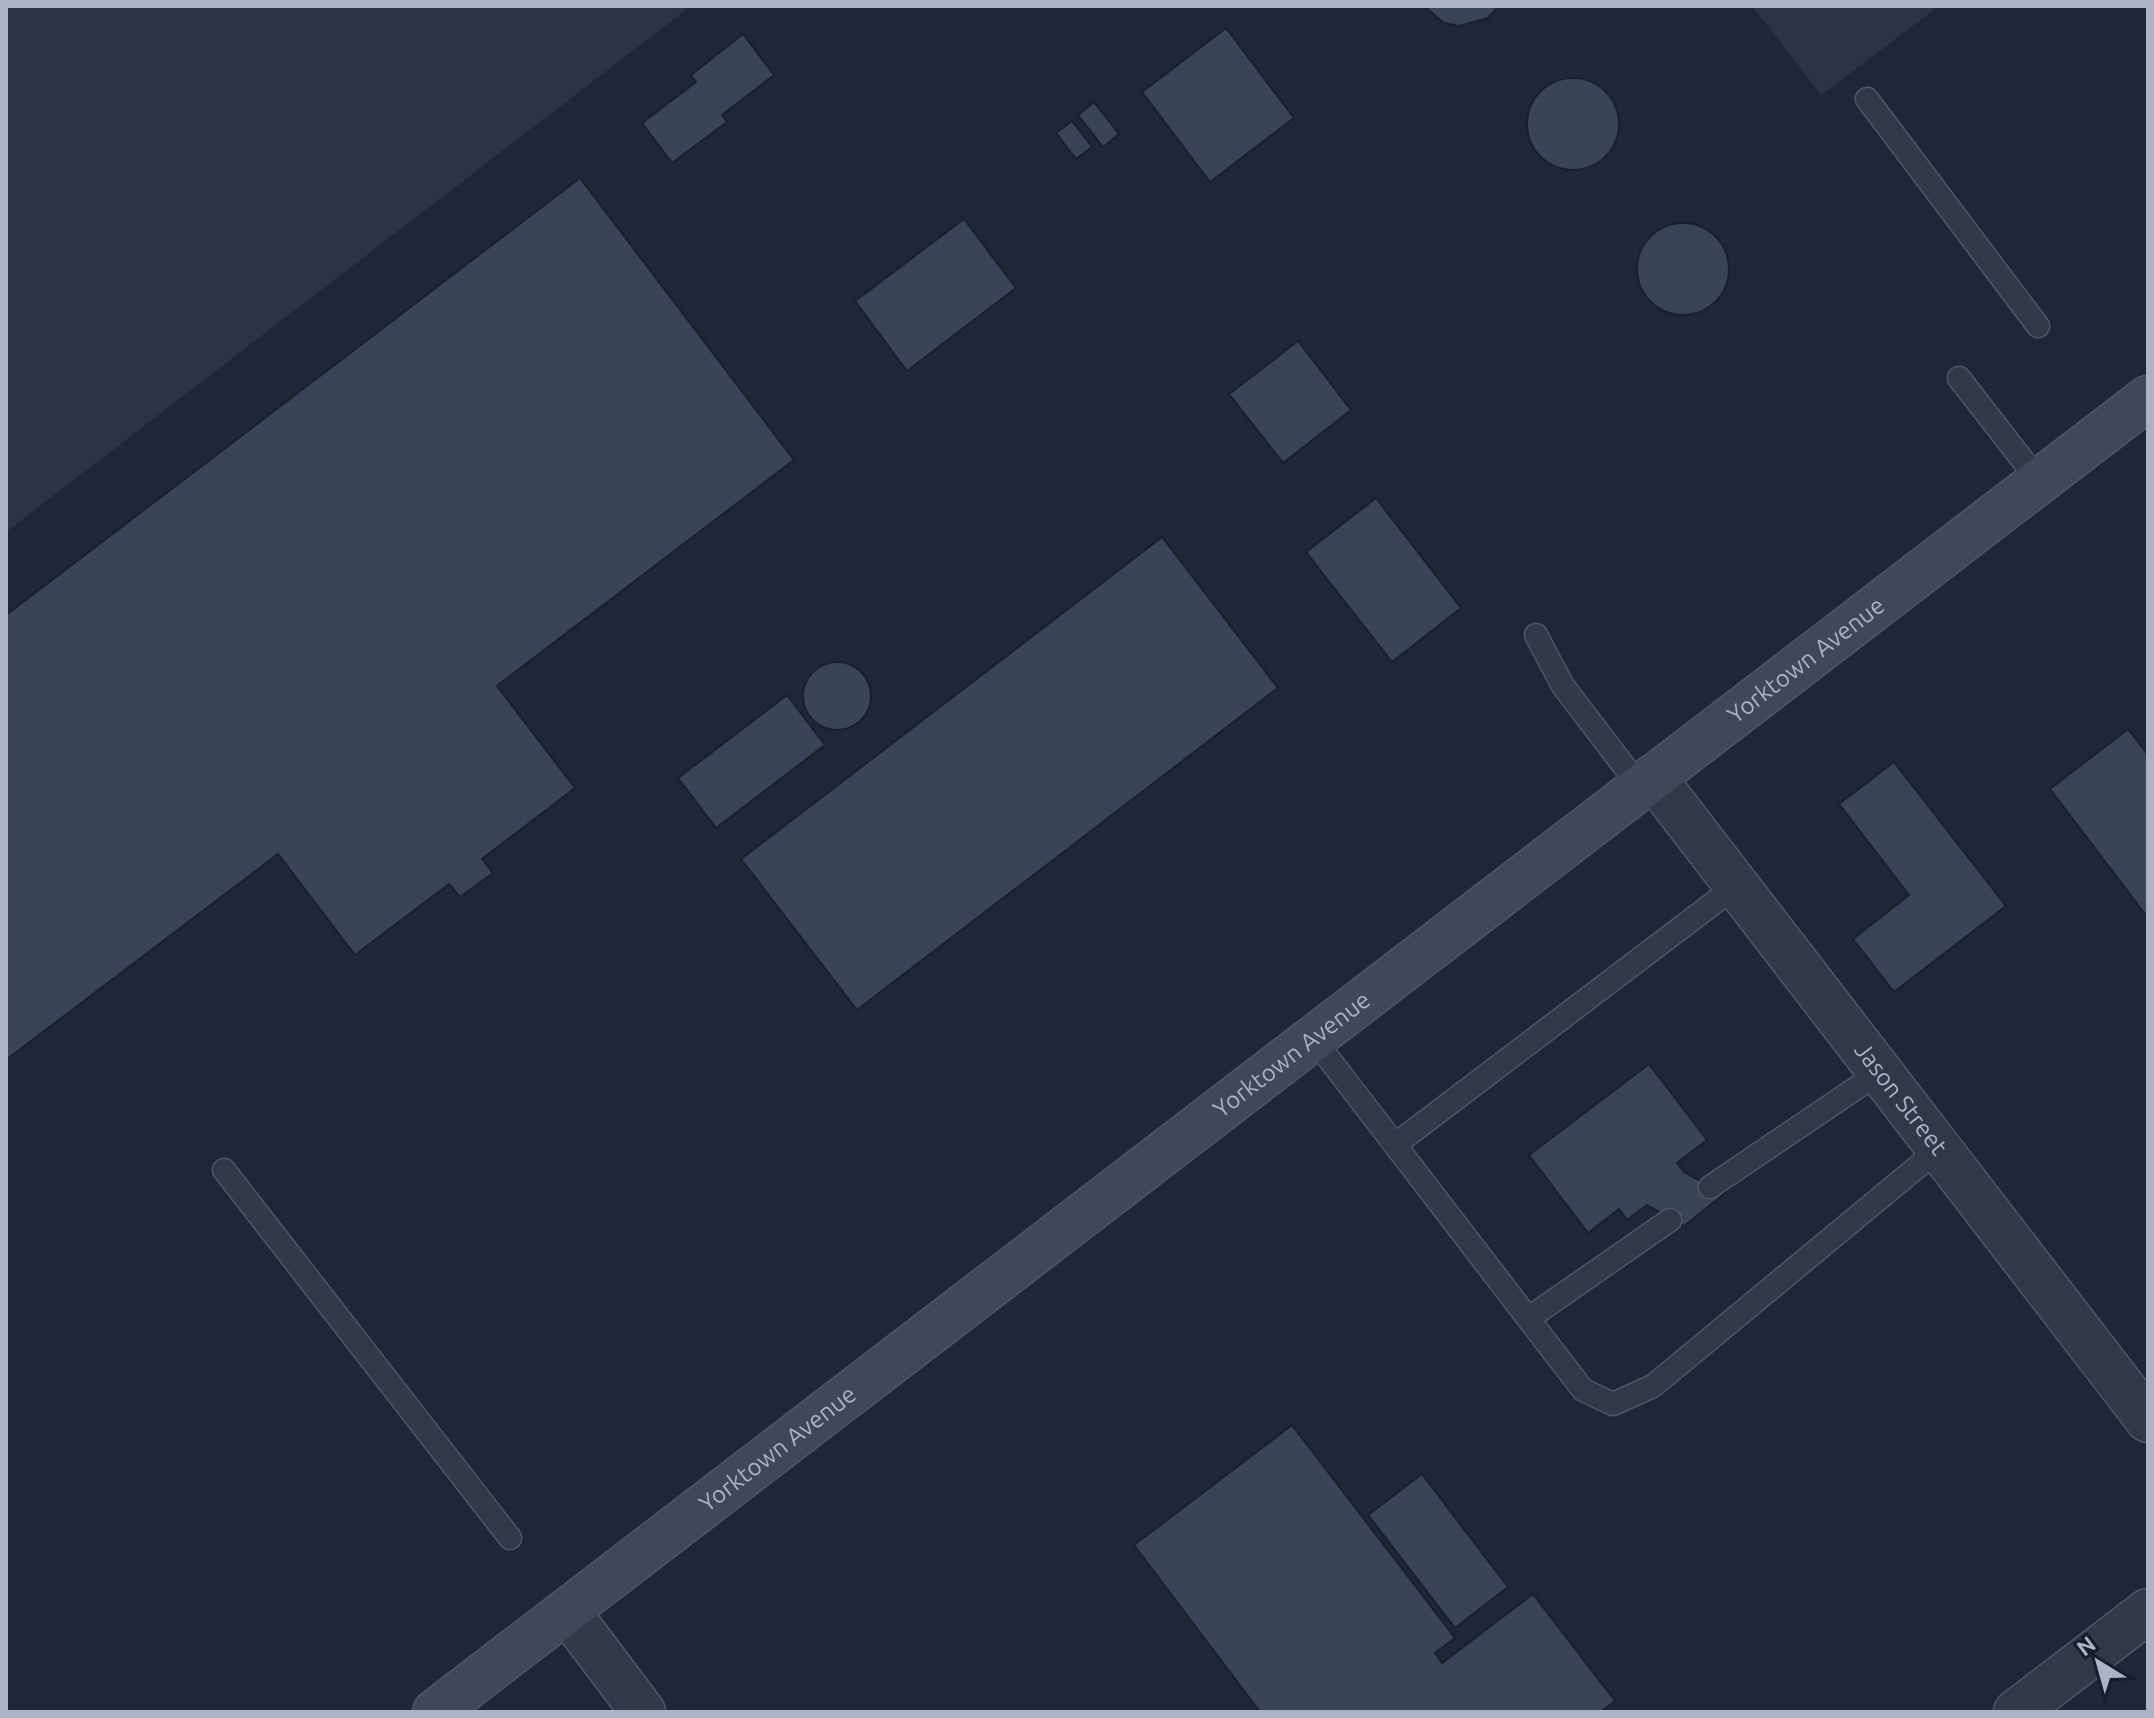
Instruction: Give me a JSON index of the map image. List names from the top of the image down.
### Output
{
  "streets": {
    "main road": ["Yorktown Avenue"],
    "street": ["Jason Street"]
  },
  "crossings": [
    ["Yorktown Avenue", "Jason Street"]
  ],
  "north": "top left"
}
